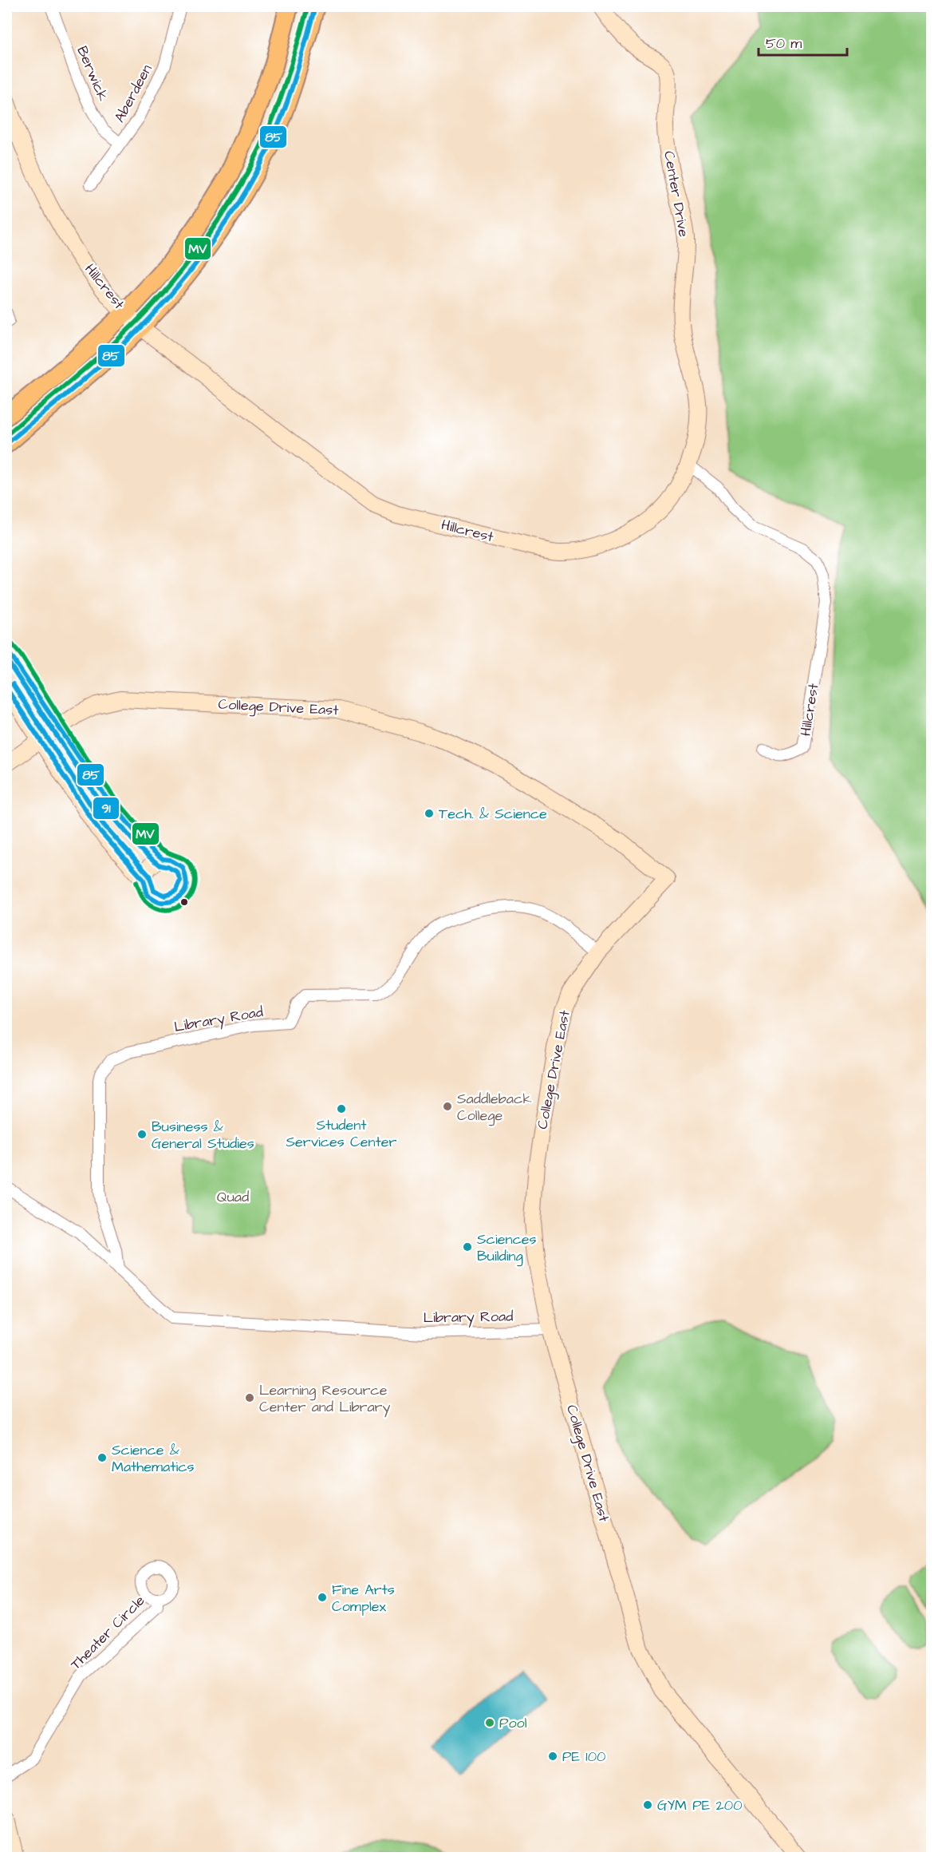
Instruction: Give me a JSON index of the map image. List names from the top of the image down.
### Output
{
  "streets": {
    "street": [
      "Berwick",
      "Aberdeen",
      "Center Drive",
      "Hillcrest",
      "College Drive East",
      "Library Road",
      "Theater Circle"
    ]
  },
  "crossings": [
    ["Berwick", "Aberdeen"],
    ["Center Drive", "Hillcrest"],
    ["College Drive East", "Library Road"]
  ],
  "parks": ["Quad"],
  "places": [
    "Tech. & Science",
    "Saddleback College",
    "Student Services Center",
    "Business & General Studies",
    "Sciences Building",
    "Learning Resource Center and Library",
    "Science & Mathematics",
    "Fine Arts Complex",
    "Pool",
    "PE 100",
    "GYM PE 200"
  ],
  "lines": ["transit line 85", "transit line MV", "transit line 91"],
  "scale_bar": "50 m"
}
